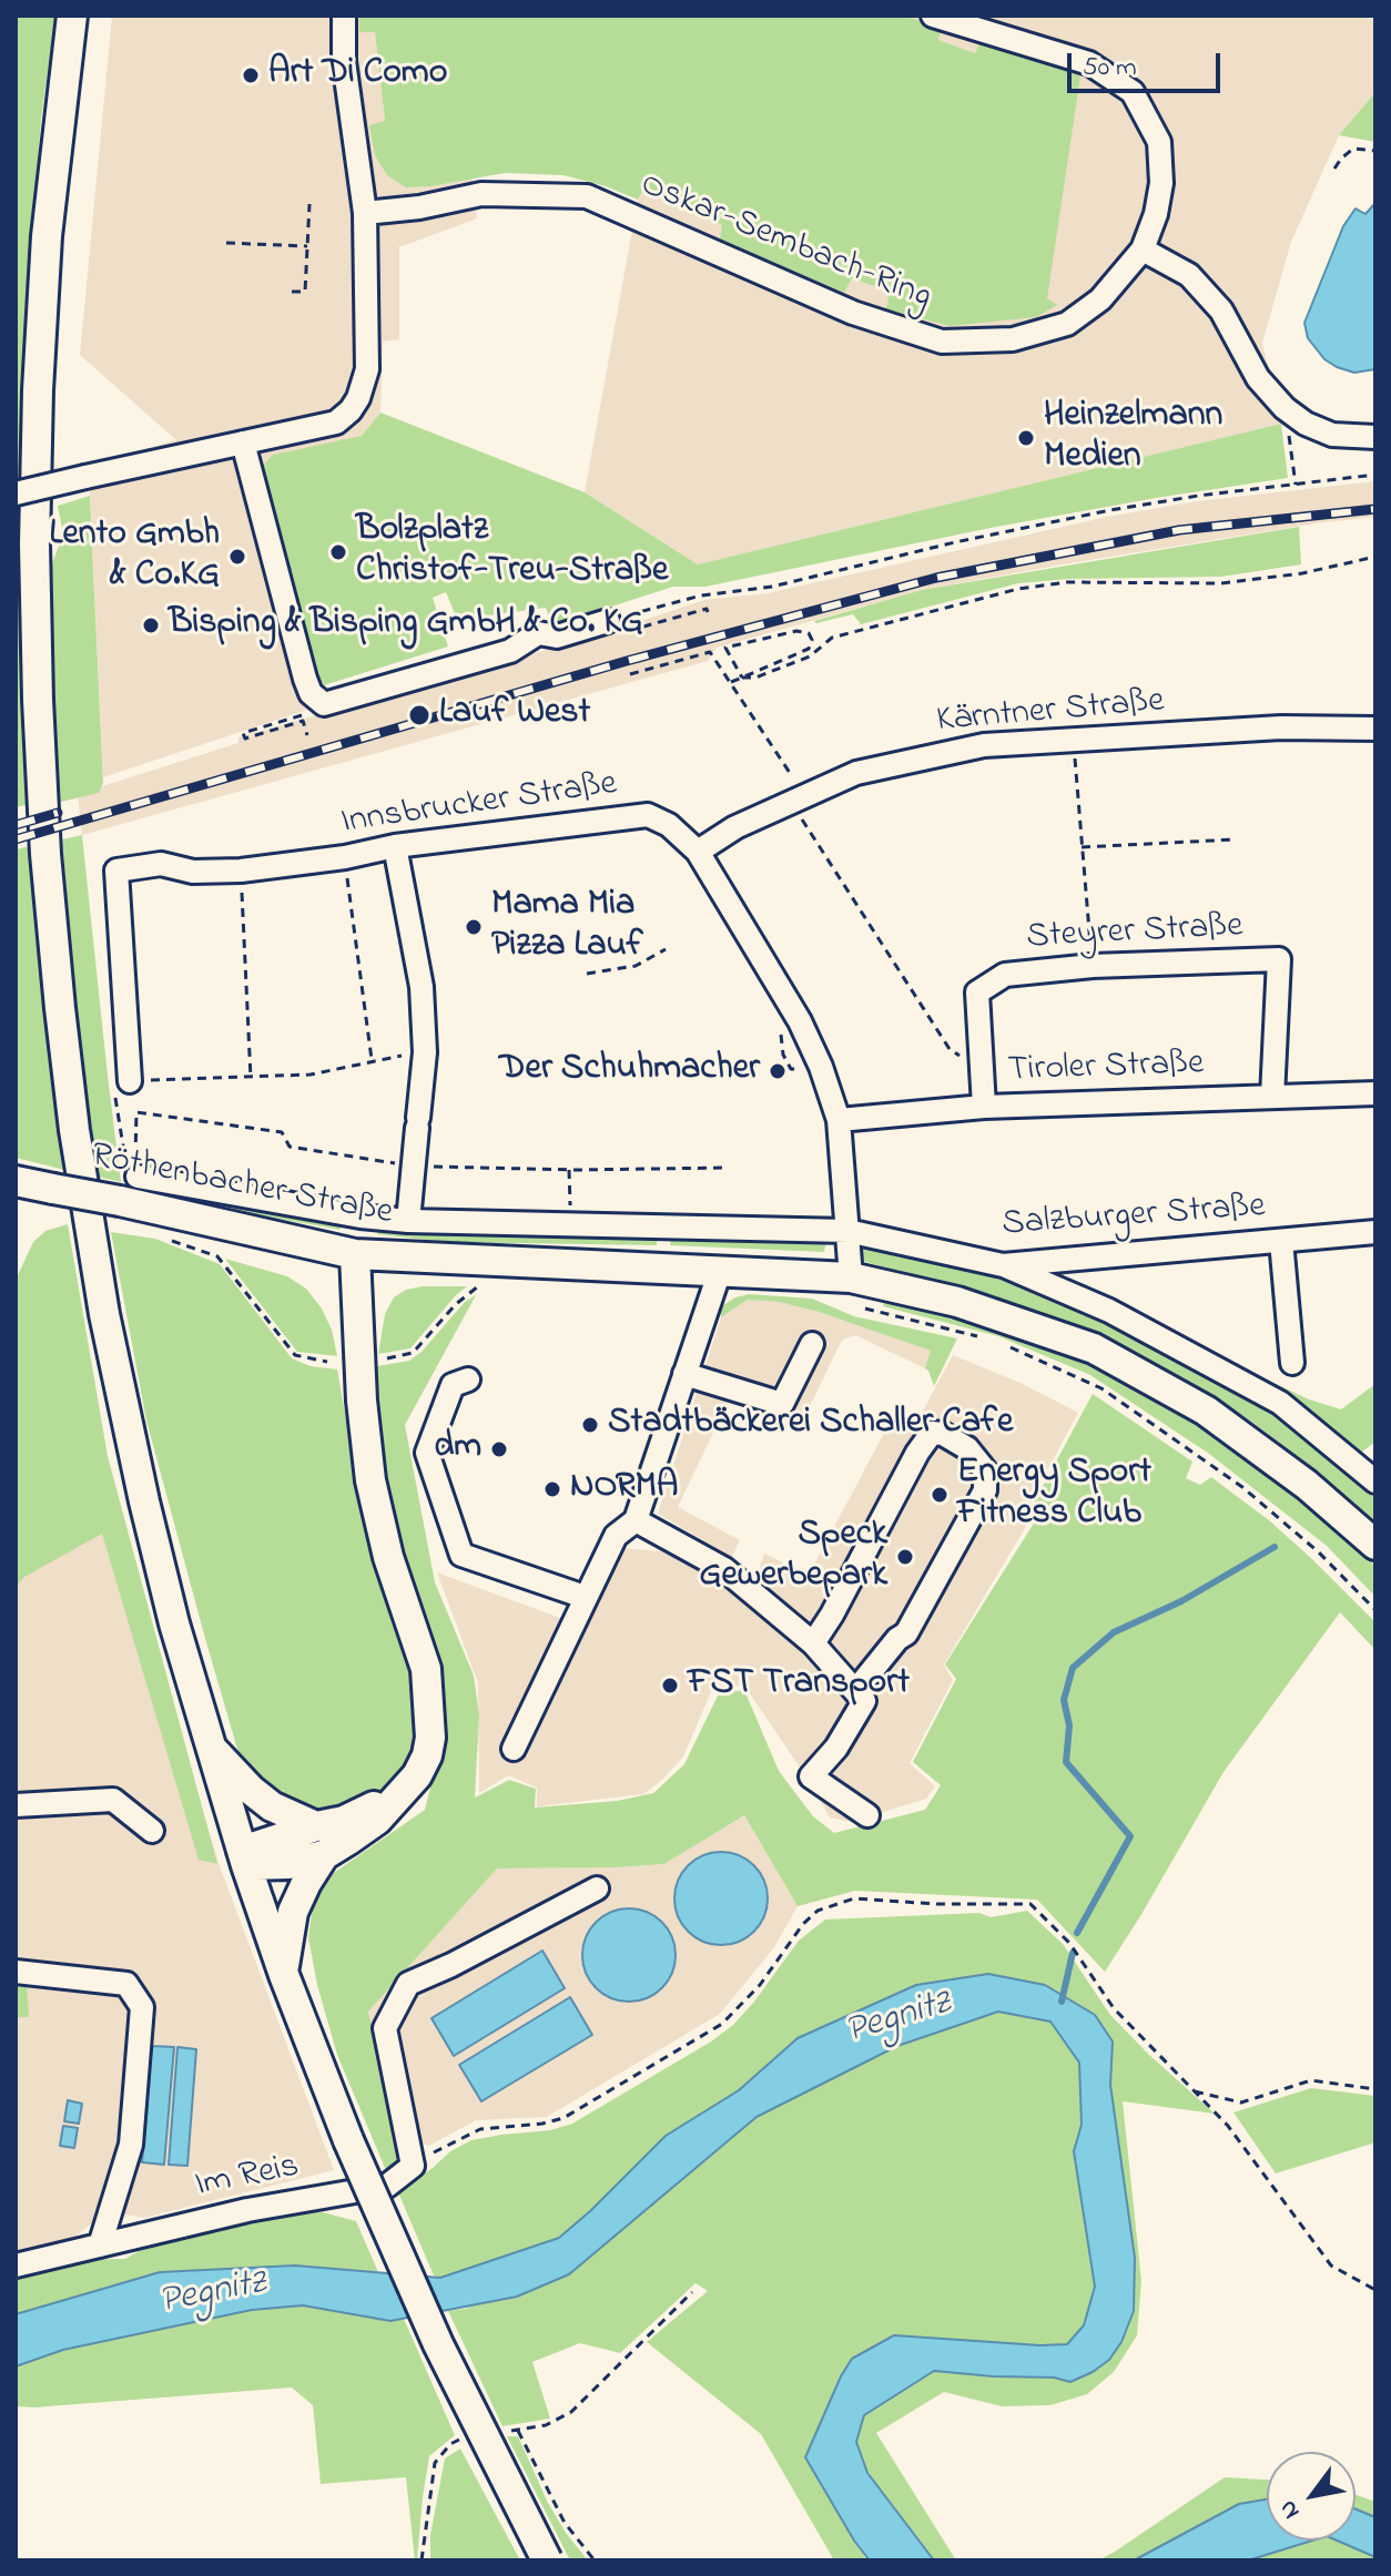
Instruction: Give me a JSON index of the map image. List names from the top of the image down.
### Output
{
  "streets": {
    "main road": ["Röthenbacher Straße"],
    "street": [
      "Oskar-Sembach-Ring",
      "Kärntner Straße",
      "Innsbrucker Straße",
      "Steyrer Straße",
      "Tiroler Straße",
      "Salzburger Straße",
      "Im Reis"
    ]
  },
  "crossings": [
    ["Kärntner Straße", "Innsbrucker Straße"],
    ["Innsbrucker Straße", "Tiroler Straße"],
    ["Innsbrucker Straße", "Röthenbacher Straße"],
    ["Innsbrucker Straße", "Salzburger Straße"],
    ["Steyrer Straße", "Tiroler Straße"]
  ],
  "water": ["Pegnitz"],
  "places": [
    "Art Di Como",
    "Heinzelmann Medien",
    "Bolzplatz Christof-Treu-Straße",
    "Lento Gmbh & Co.KG",
    "Bisping & Bisping GmbH & Co. KG",
    "Lauf West",
    "Mama Mia Pizza Lauf",
    "Der Schuhmacher",
    "Stadtbäckerei Schaller Cafe",
    "dm",
    "NORMA",
    "Energy Sport Fitness Club",
    "Speck Gewerbepark",
    "FST Transport"
  ],
  "scale_bar": "50 m",
  "north": "bottom left"
}
